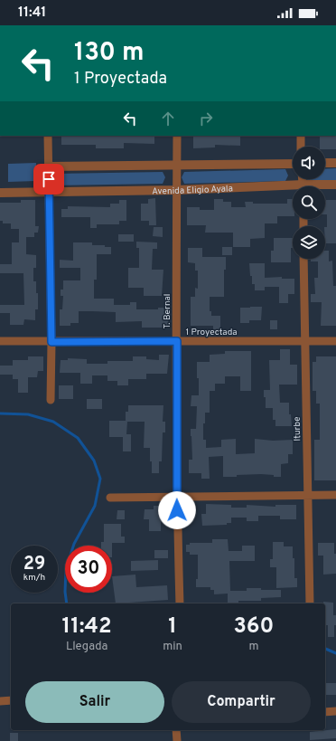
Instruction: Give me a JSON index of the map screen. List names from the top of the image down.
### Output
{
  "streets": {
    "street": [
      "Avenida Eligio Ayala",
      "T. Bernal",
      "1 Proyectada",
      "Iturbe"
    ]
  },
  "crossings": [
    ["Avenida Eligio Ayala", "T. Bernal"],
    ["T. Bernal", "1 Proyectada"],
    ["1 Proyectada", "Iturbe"]
  ],
  "page": {
    "status": "11:41",
    "turn": ["130 m", "1 Proyectada"],
    "speed": "29 km/h",
    "limit": "30",
    "eta": [
      "11:42",
      "Llegada",
      "1",
      "min",
      "360",
      "m"
    ],
    "buttons": ["Salir", "Compartir"]
  }
}
